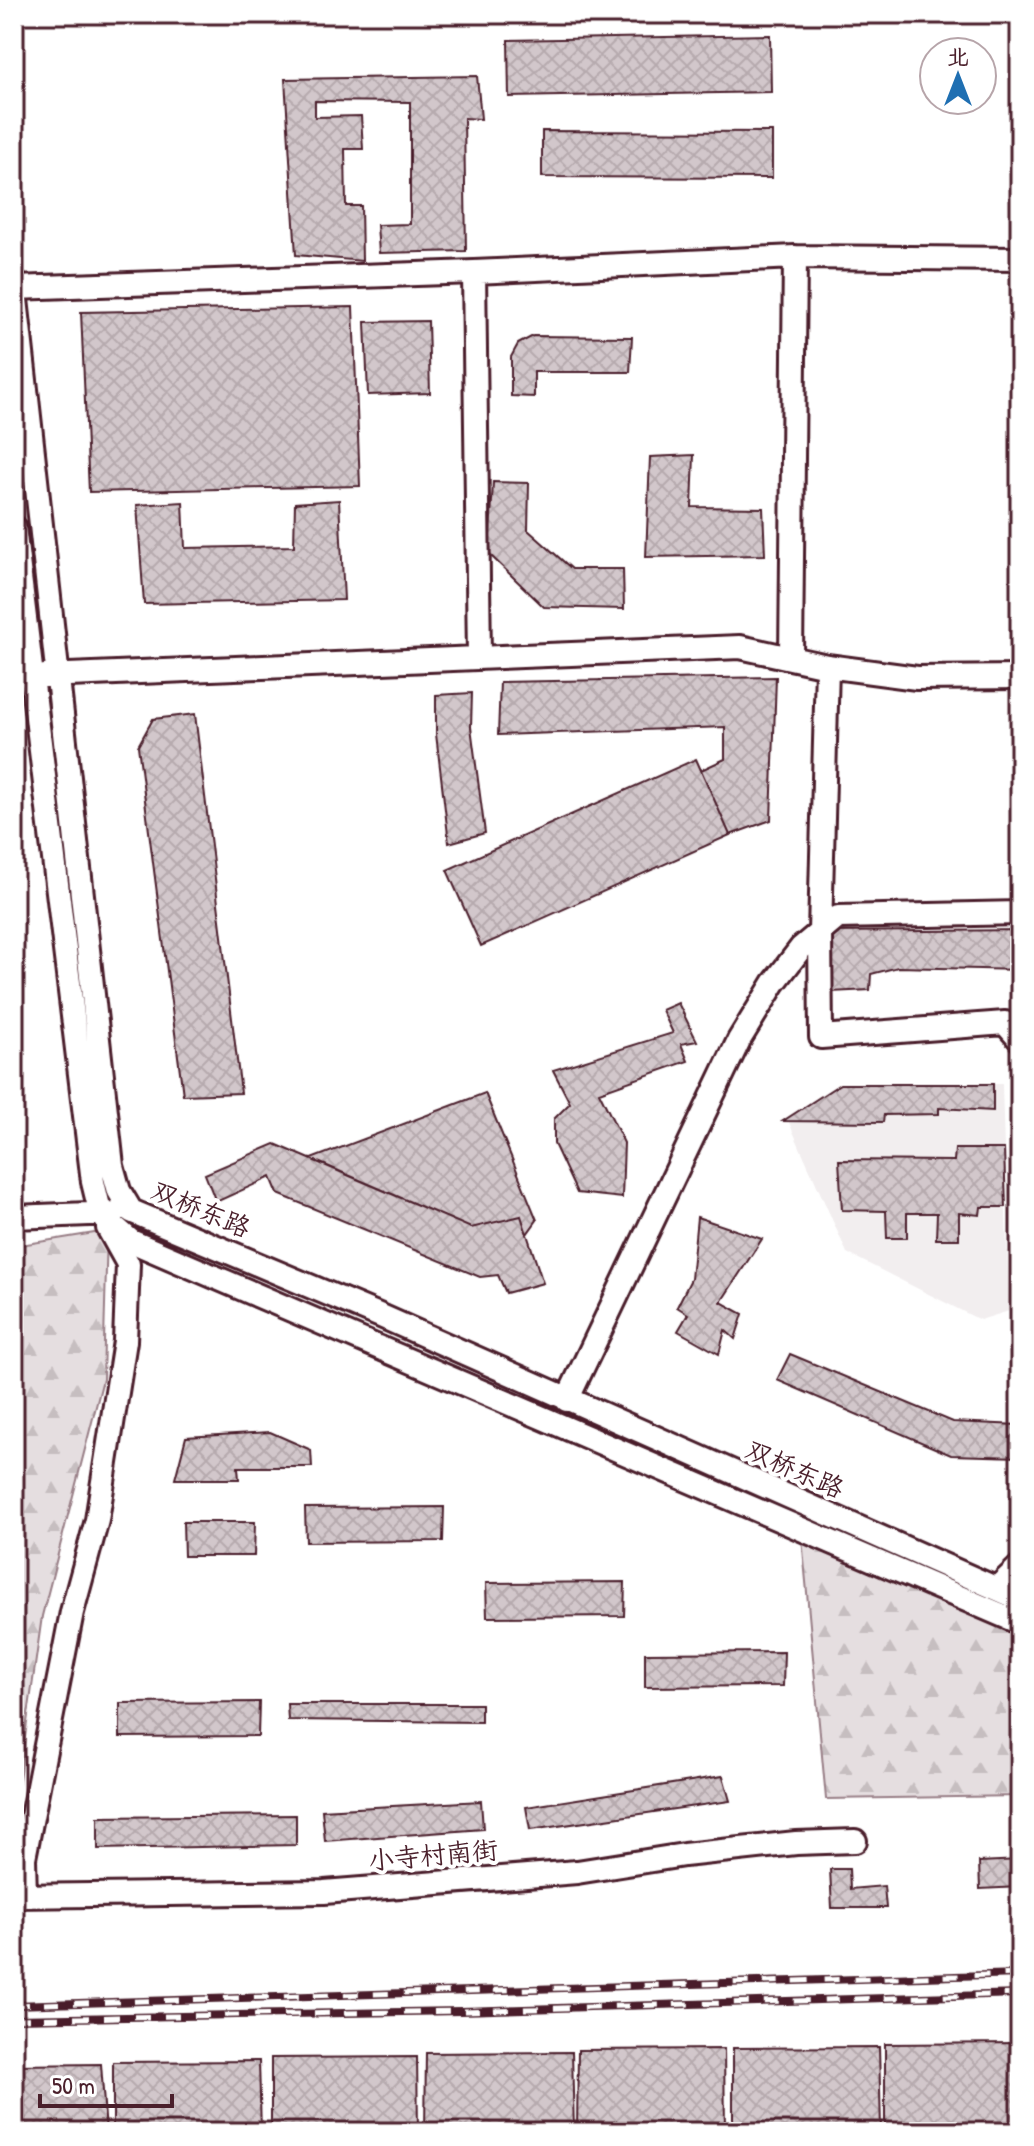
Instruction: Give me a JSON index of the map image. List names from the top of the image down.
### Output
{
  "streets": {
    "street": ["双桥东路", "小寺村南街"]
  },
  "scale_bar": "50 m",
  "north": "top"
}
